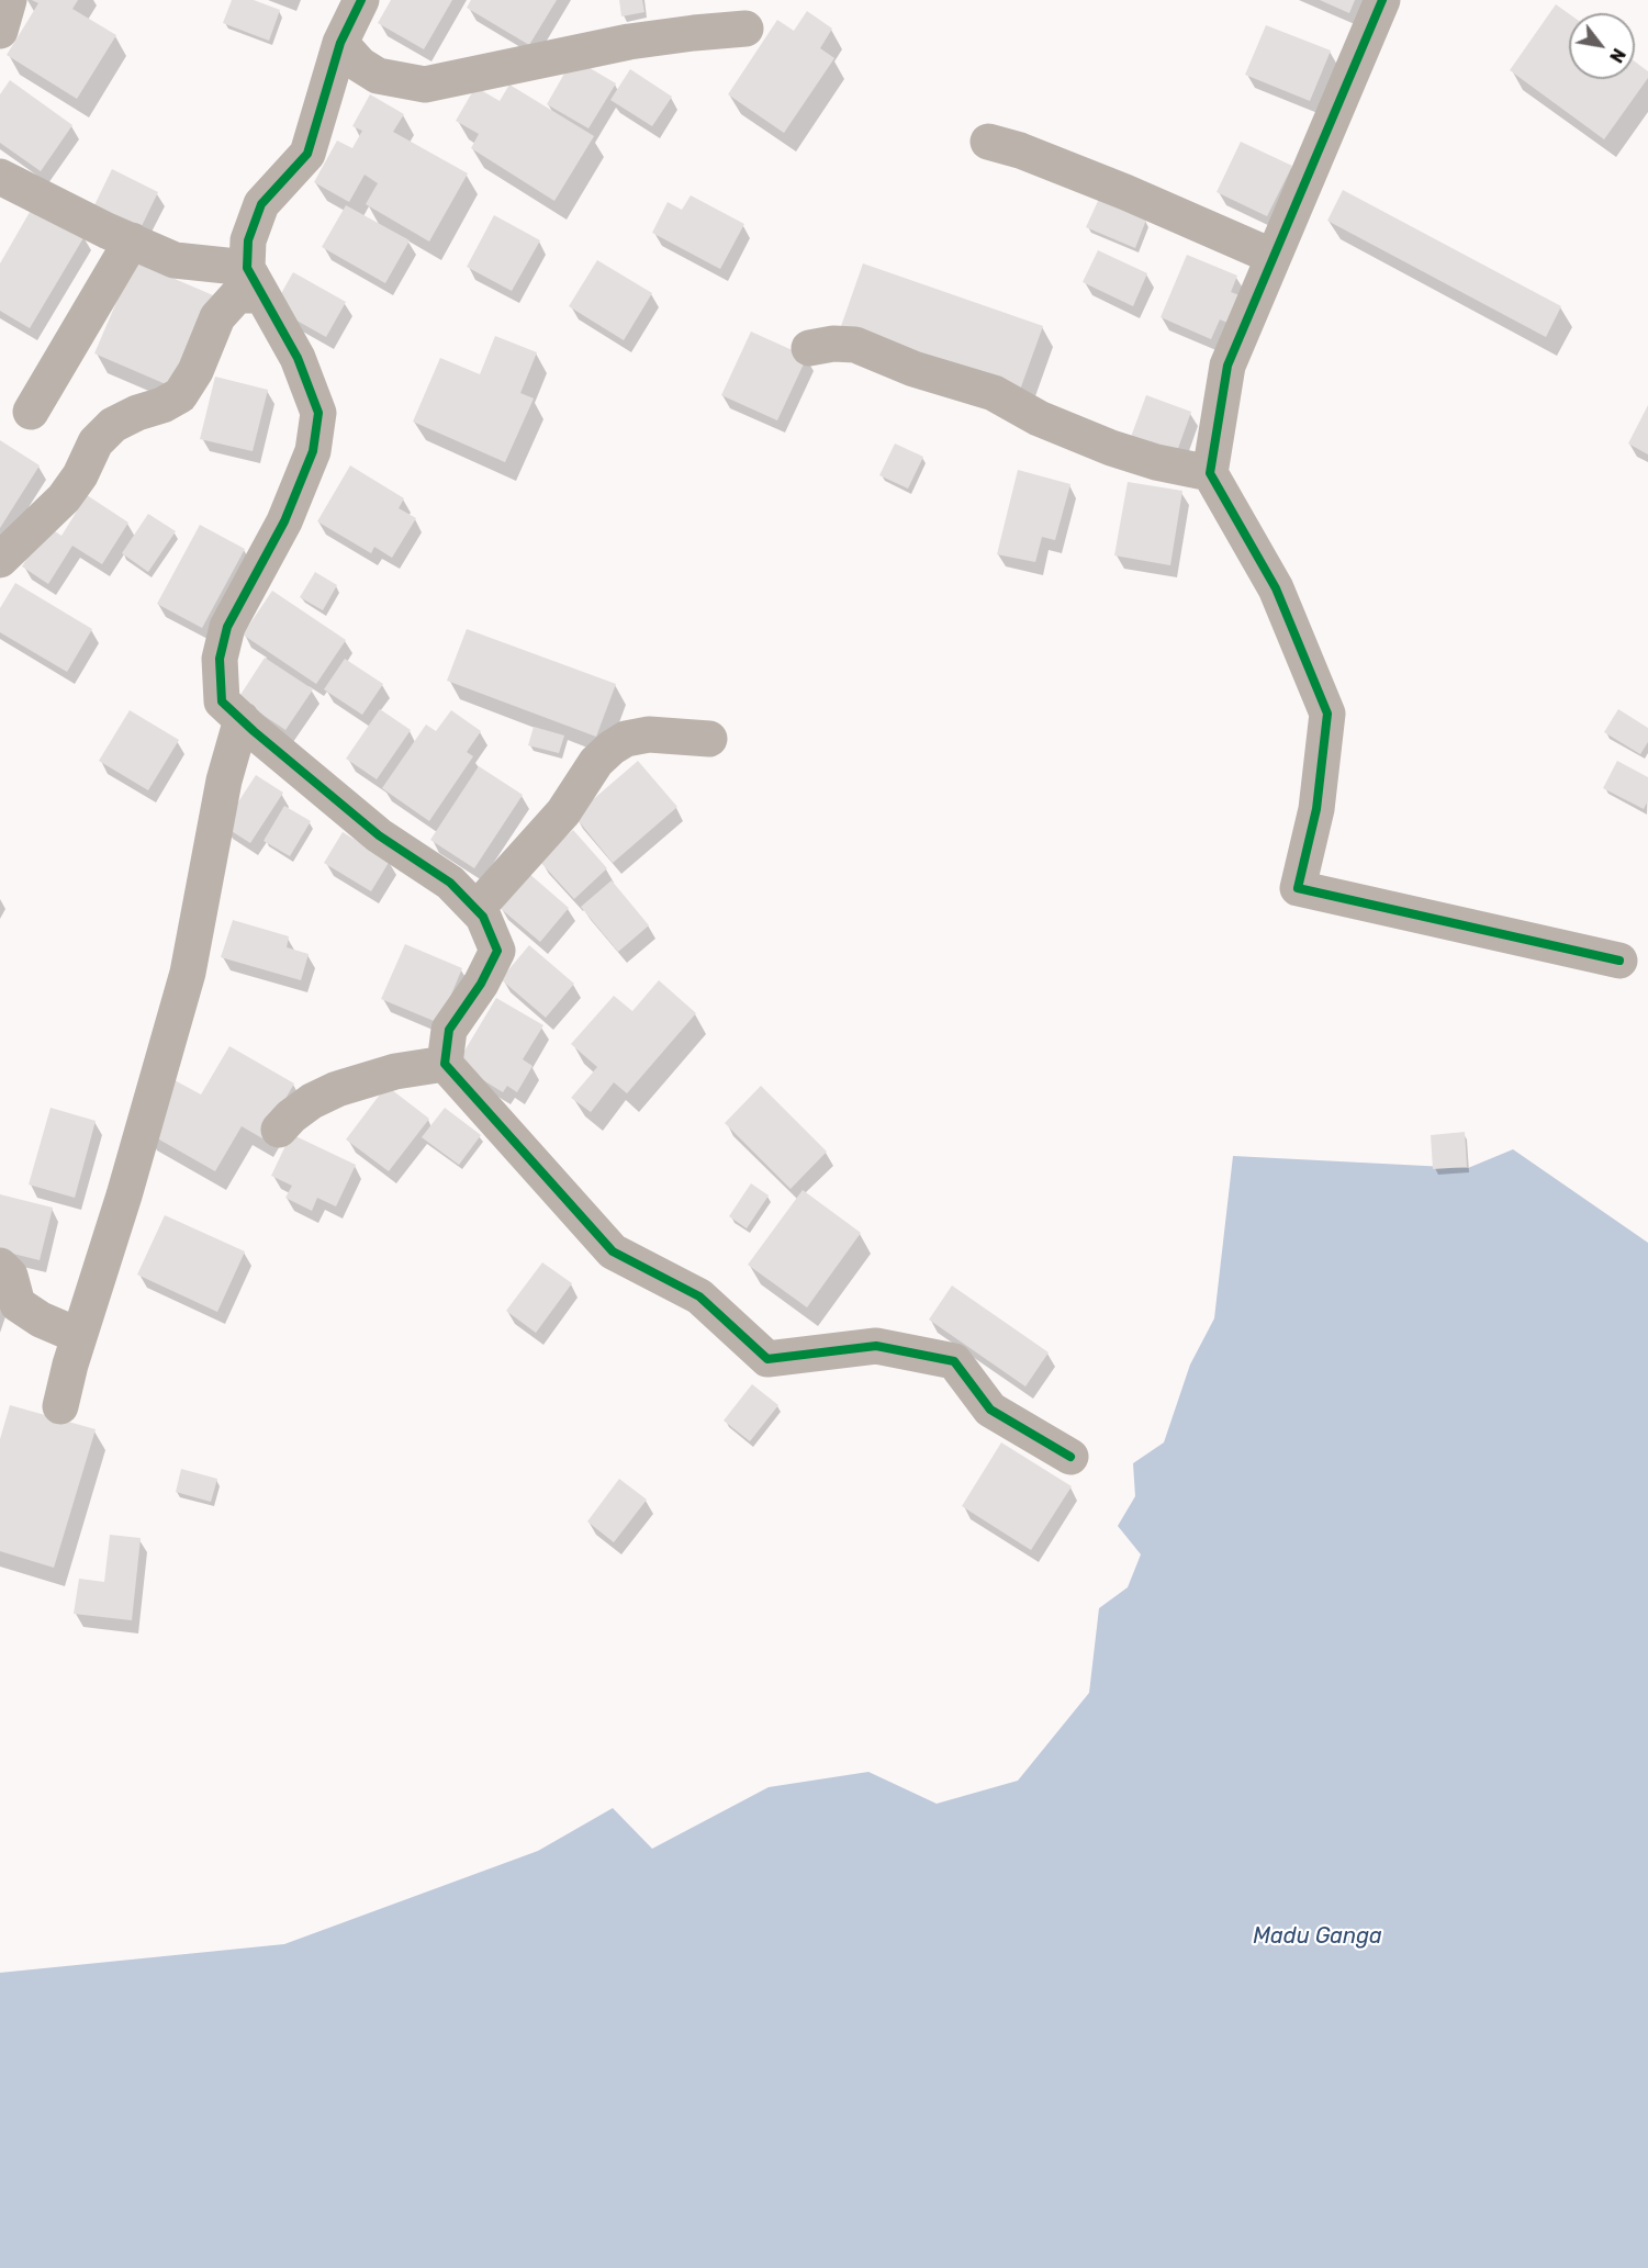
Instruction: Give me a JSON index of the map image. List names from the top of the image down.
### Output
{
  "water": ["Madu Ganga"],
  "north": "bottom right"
}
